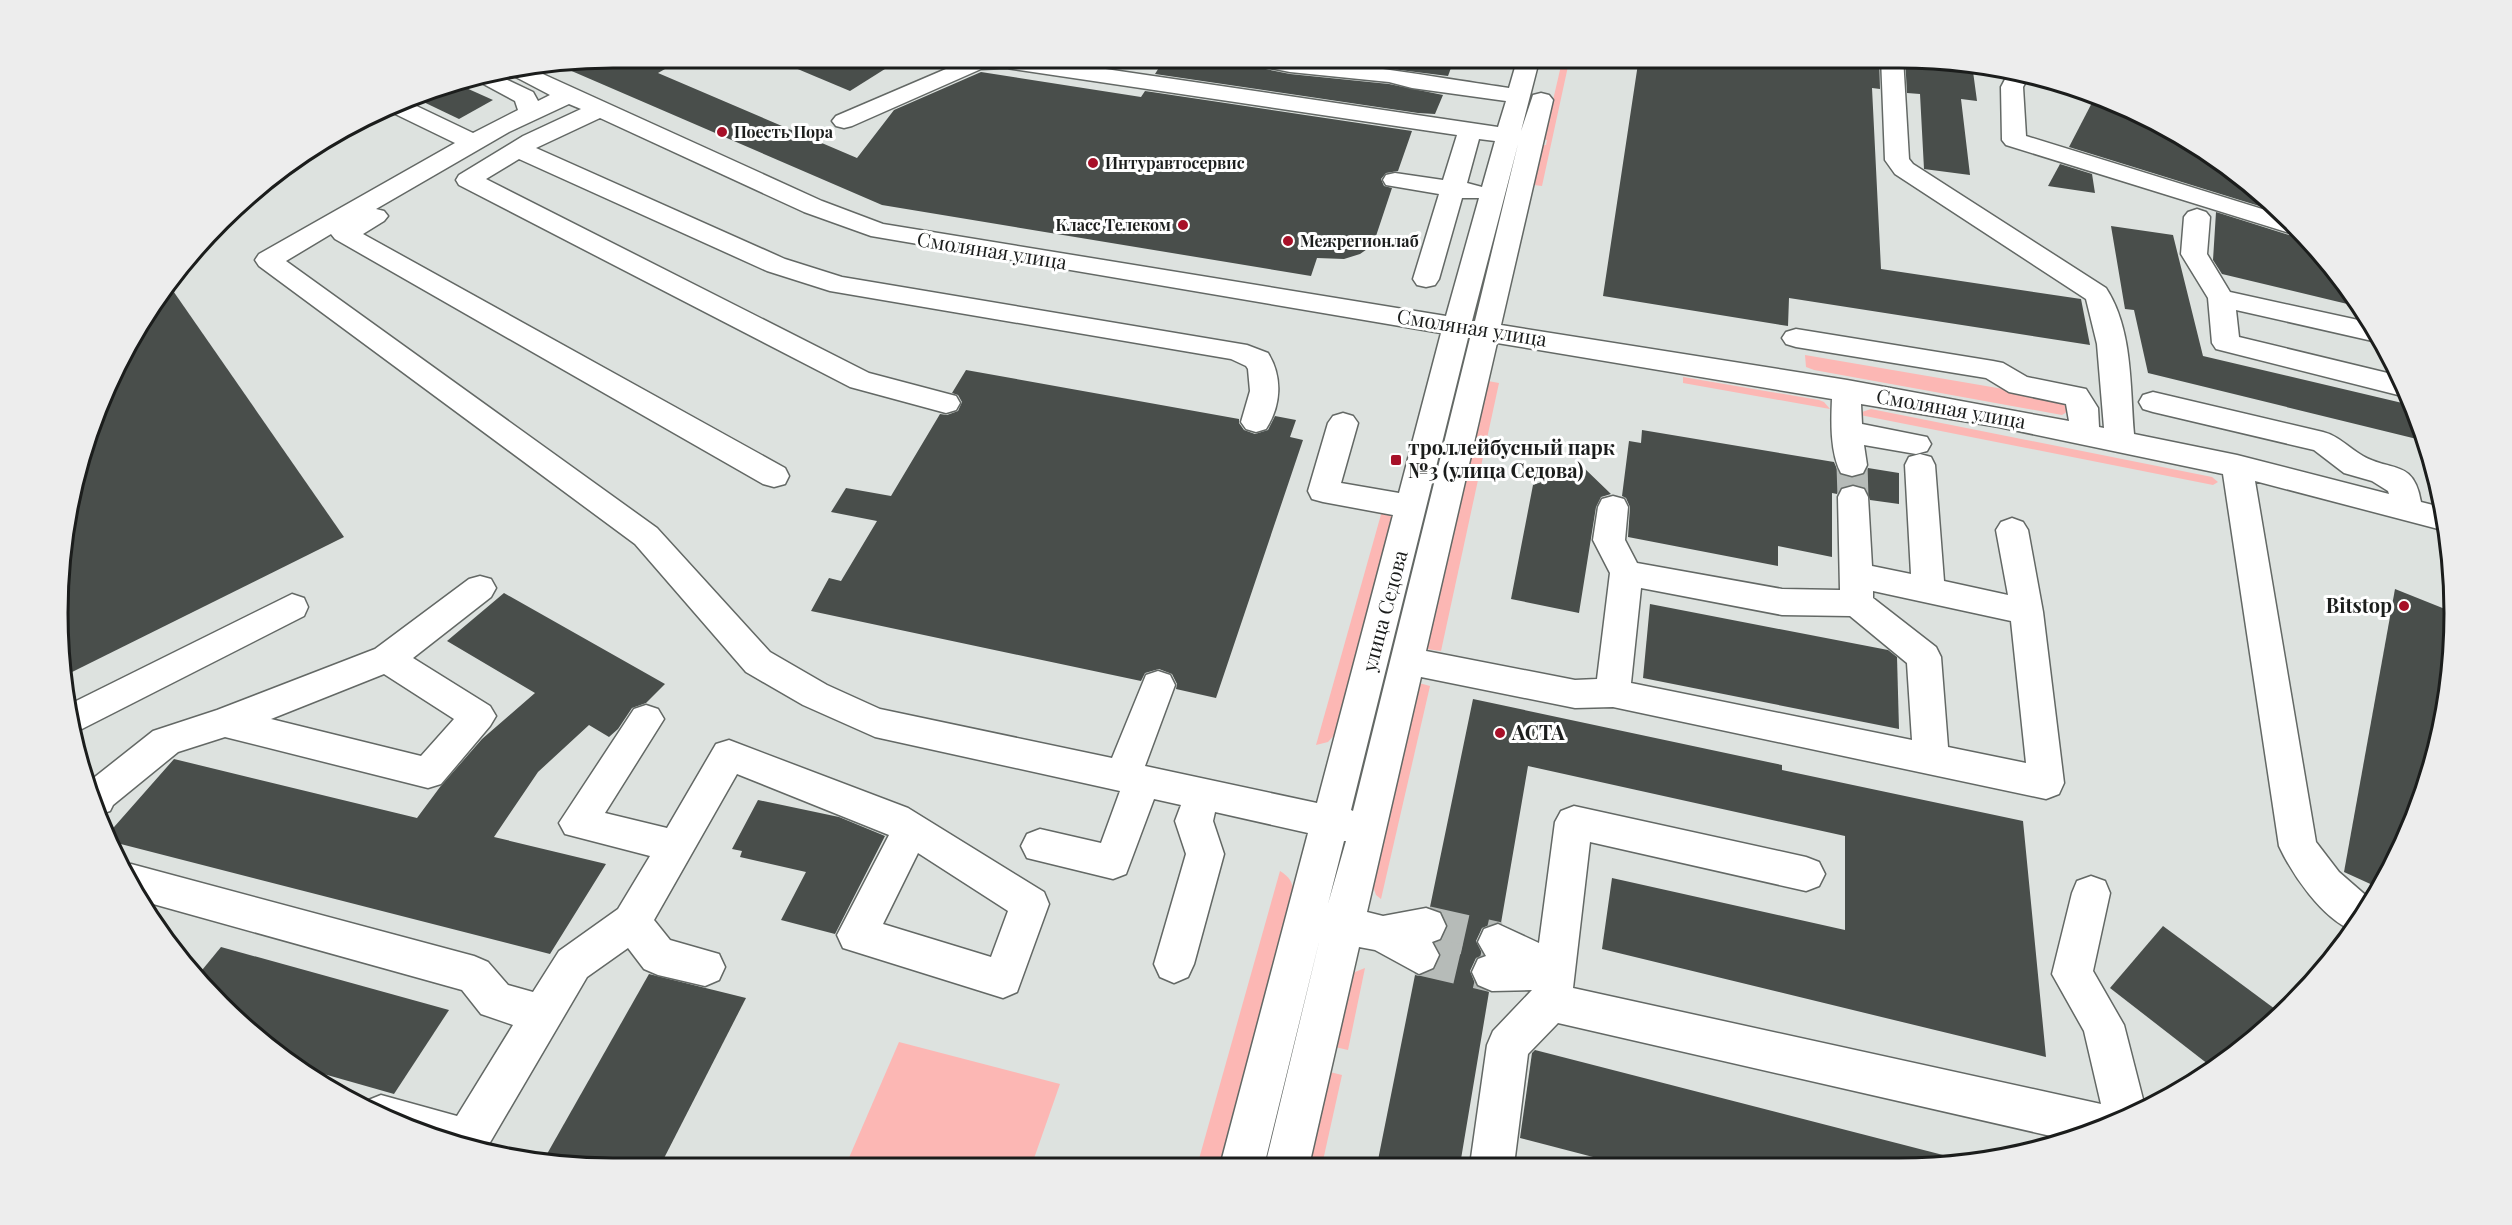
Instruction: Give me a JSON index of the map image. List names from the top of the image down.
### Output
{
  "streets": {
    "street": ["Смоляная улица", "улица Седова"]
  },
  "crossings": [
    ["Смоляная улица", "улица Седова"]
  ],
  "places": {
    "other": [
      "Поесть Пора",
      "Интуравтосервис",
      "Класс Телеком",
      "Межрегионлаб",
      "Bitstop",
      "АСТА"
    ],
    "transit": ["троллейбусный парк №3 (улица Седова)"]
  }
}
